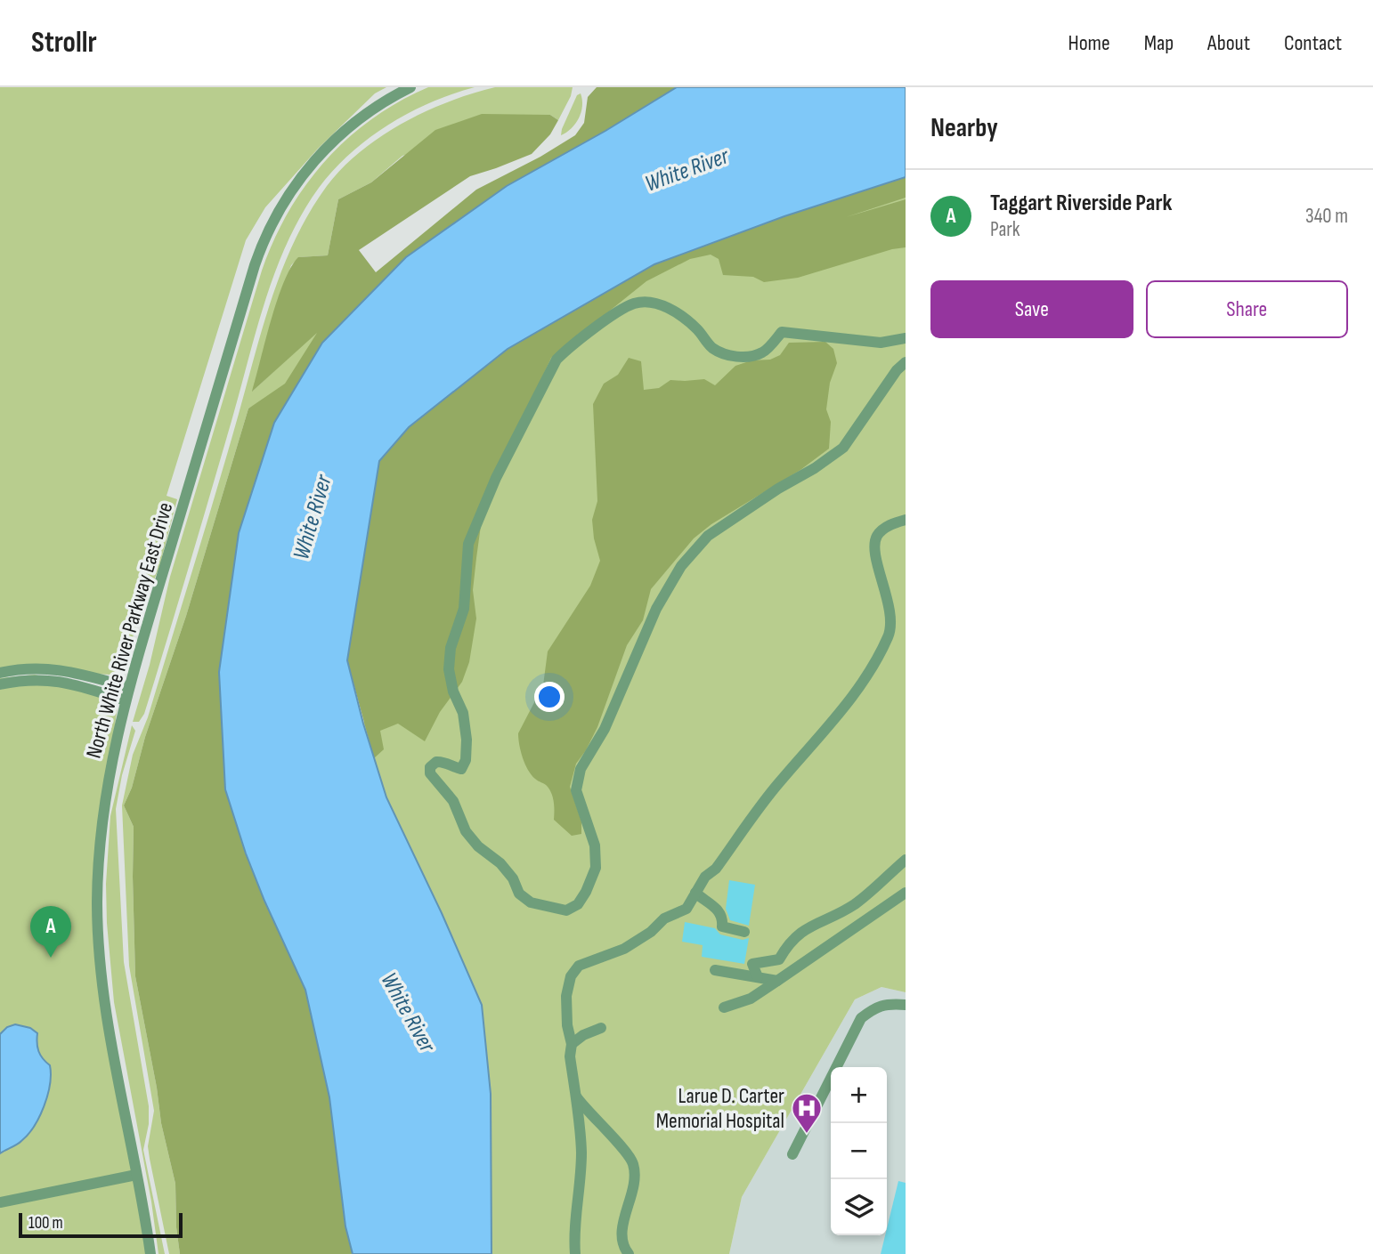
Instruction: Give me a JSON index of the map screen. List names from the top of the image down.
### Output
{
  "streets": {
    "street": ["North White River Parkway East Drive"]
  },
  "water": ["White River"],
  "places": {
    "hospital": ["Larue D. Carter Memorial Hospital"]
  },
  "scale_bar": "100 m",
  "page": {
    "header": "Strollr",
    "nav": [
      "Home",
      "Map",
      "About",
      "Contact"
    ],
    "heading": "Nearby",
    "list": [
      {
        "mark": "A",
        "name": "Taggart Riverside Park",
        "note": "Park",
        "value": "340 m"
      }
    ],
    "buttons": ["Save", "Share"],
    "pins": "A",
    "map_buttons": ["+", "−"],
    "scale": "100 m"
  }
}
